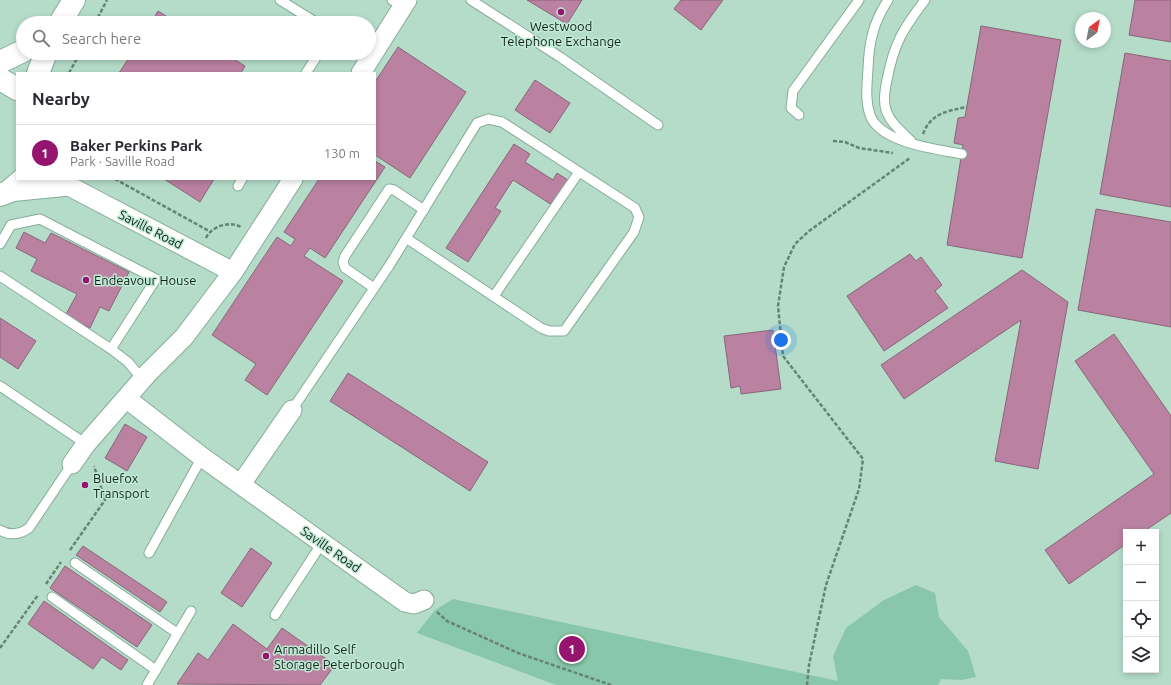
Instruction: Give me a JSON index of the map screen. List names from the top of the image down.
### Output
{
  "streets": {
    "street": ["Saville Road"]
  },
  "places": [
    "Westwood Telephone Exchange",
    "Endeavour House",
    "Bluefox Transport",
    "Armadillo Self Storage Peterborough"
  ],
  "north": "top right",
  "page": {
    "search": "Search here",
    "heading": "Nearby",
    "list": [
      {
        "mark": "1",
        "name": "Baker Perkins Park",
        "note": "Park · Saville Road",
        "value": "130 m"
      }
    ],
    "map_buttons": ["+", "−"],
    "pins": "1"
  }
}
